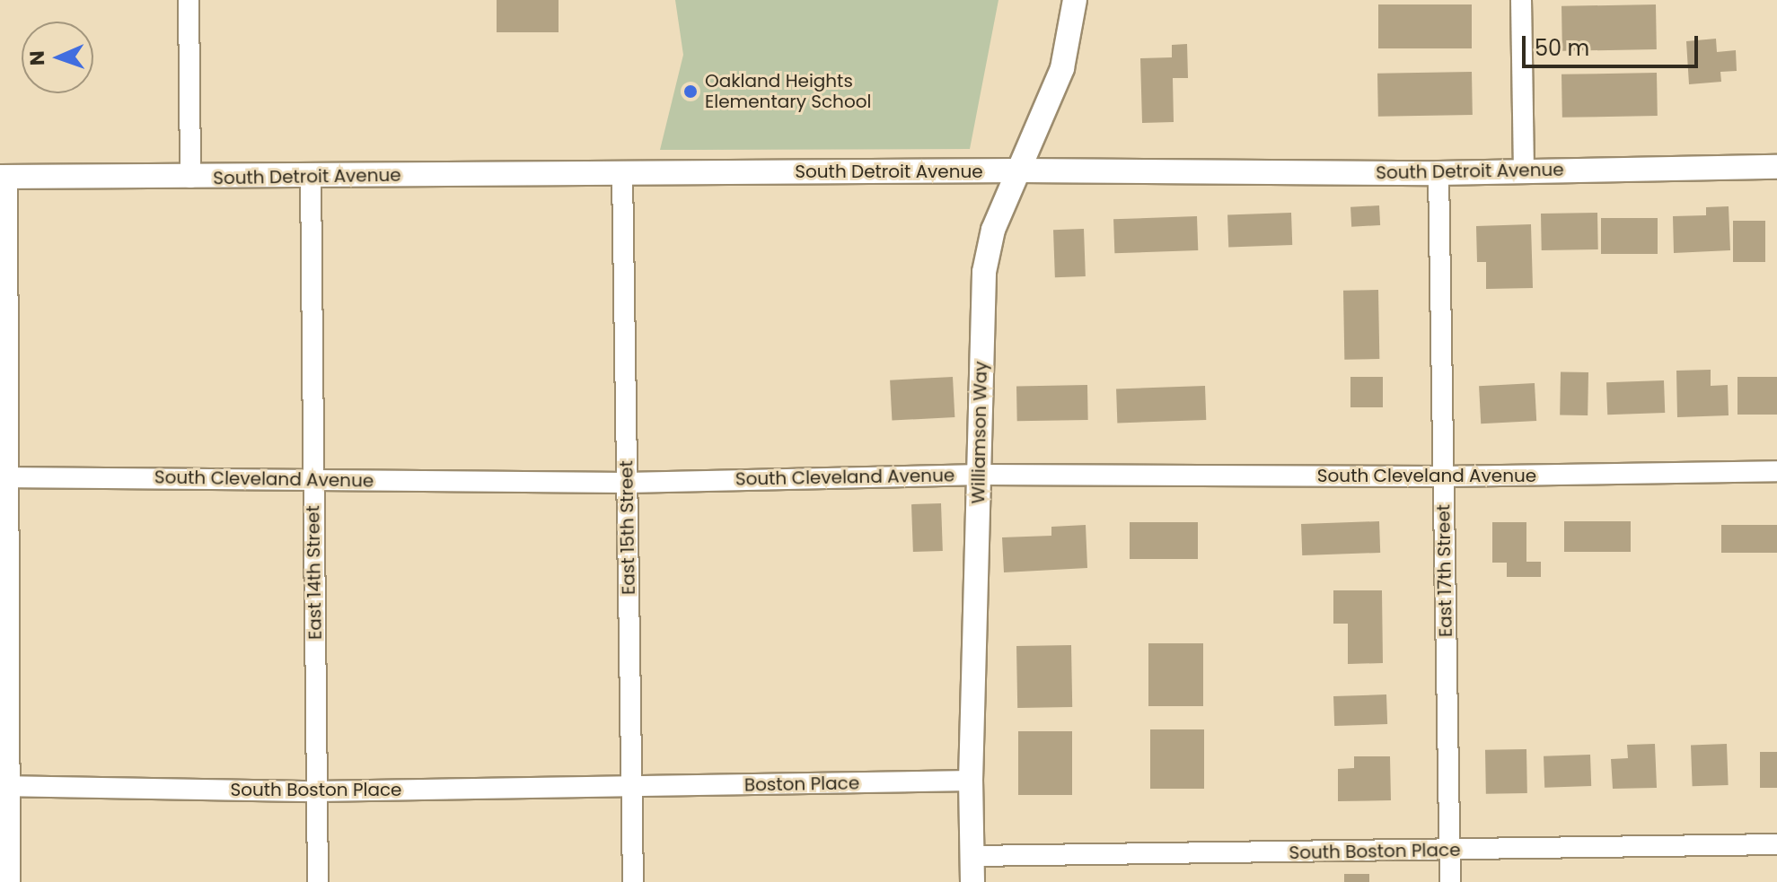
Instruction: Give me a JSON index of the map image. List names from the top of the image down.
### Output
{
  "streets": {
    "street": [
      "South Detroit Avenue",
      "Williamson Way",
      "South Cleveland Avenue",
      "East 15th Street",
      "East 17th Street",
      "East 14th Street",
      "Boston Place",
      "South Boston Place"
    ]
  },
  "crossings": [
    ["South Detroit Avenue", "Williamson Way"],
    ["South Detroit Avenue", "East 15th Street"],
    ["South Detroit Avenue", "East 17th Street"],
    ["South Detroit Avenue", "East 14th Street"],
    ["Williamson Way", "South Cleveland Avenue"],
    ["Williamson Way", "Boston Place"],
    ["Williamson Way", "South Boston Place"],
    ["South Cleveland Avenue", "East 15th Street"],
    ["South Cleveland Avenue", "East 17th Street"],
    ["South Cleveland Avenue", "East 14th Street"],
    ["East 15th Street", "Boston Place"],
    ["East 15th Street", "South Boston Place"],
    ["East 17th Street", "South Boston Place"],
    ["East 14th Street", "South Boston Place"],
    ["Boston Place", "South Boston Place"]
  ],
  "places": ["Oakland Heights Elementary School"],
  "scale_bar": "50 m",
  "north": "left"
}
